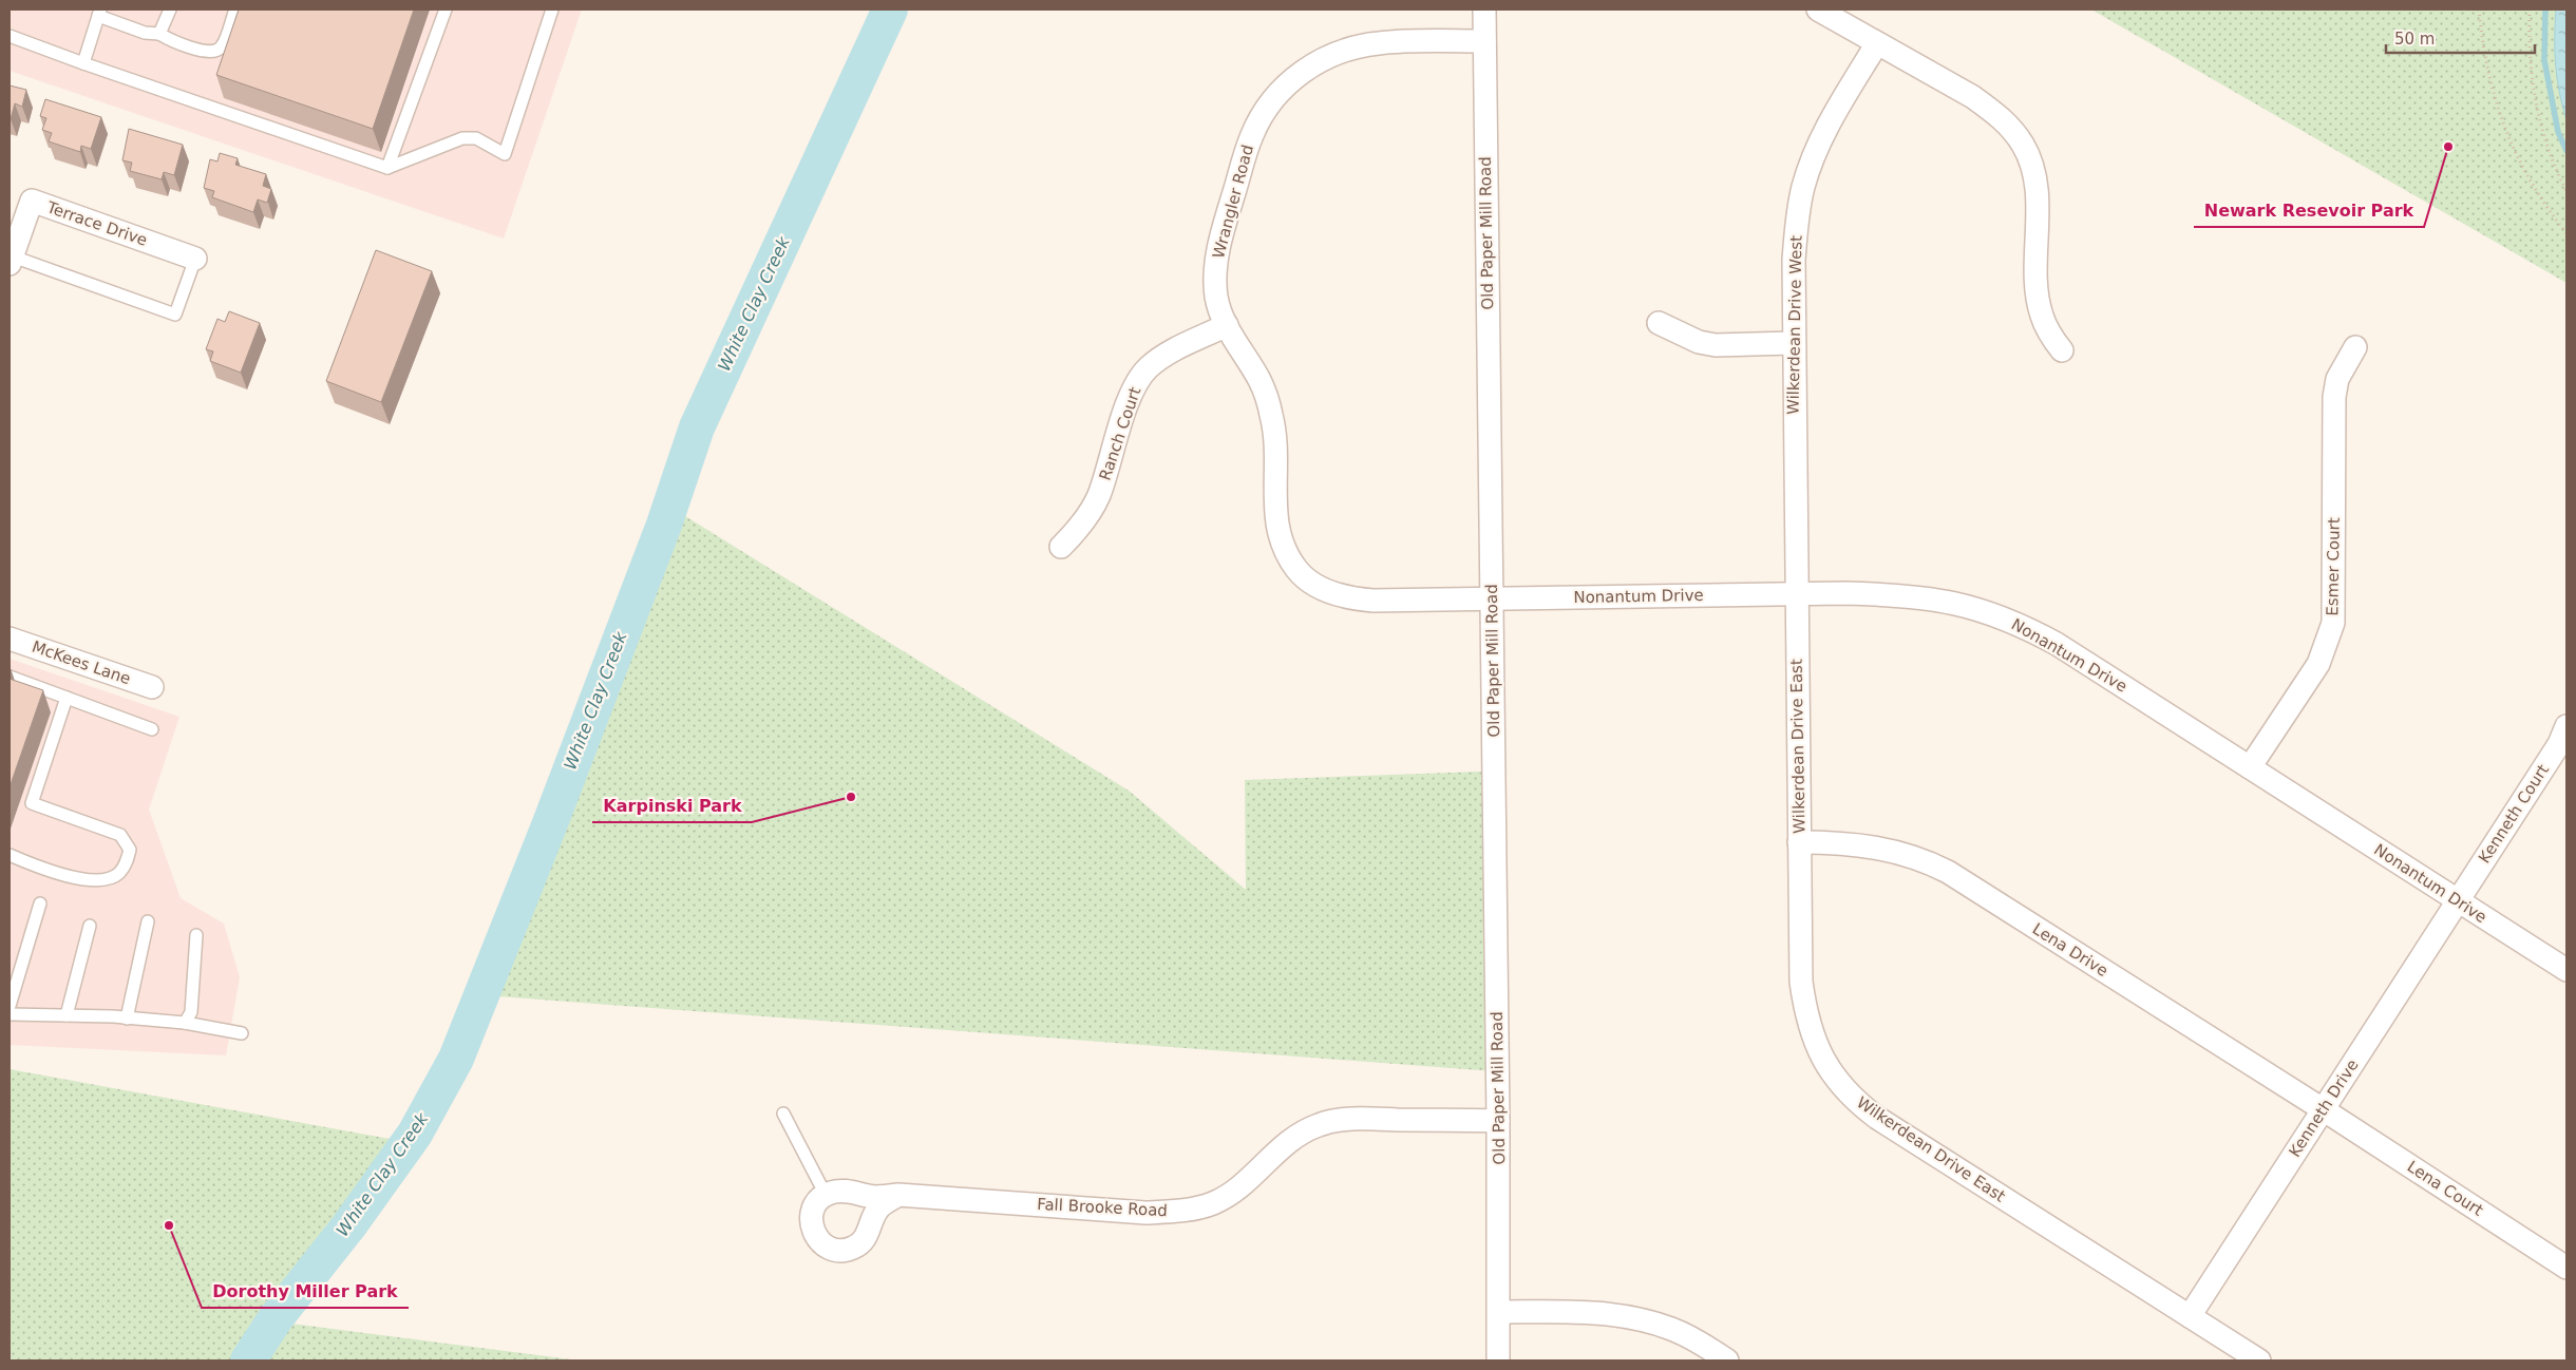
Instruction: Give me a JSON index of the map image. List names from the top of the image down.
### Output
{
  "streets": {
    "street": [
      "Wrangler Road",
      "Terrace Drive",
      "Old Paper Mill Road",
      "Wilkerdean Drive West",
      "Ranch Court",
      "Esmer Court",
      "Nonantum Drive",
      "McKees Lane",
      "Wilkerdean Drive East",
      "Kenneth Court",
      "Lena Drive",
      "Kenneth Drive",
      "Lena Court",
      "Fall Brooke Road"
    ]
  },
  "crossings": [
    ["Wrangler Road", "Old Paper Mill Road"],
    ["Wrangler Road", "Ranch Court"],
    ["Wrangler Road", "Nonantum Drive"],
    ["Old Paper Mill Road", "Nonantum Drive"],
    ["Old Paper Mill Road", "Fall Brooke Road"],
    ["Wilkerdean Drive West", "Nonantum Drive"],
    ["Wilkerdean Drive West", "Wilkerdean Drive East"],
    ["Esmer Court", "Nonantum Drive"],
    ["Nonantum Drive", "Wilkerdean Drive East"],
    ["Nonantum Drive", "Kenneth Court"],
    ["Nonantum Drive", "Kenneth Drive"],
    ["Wilkerdean Drive East", "Lena Drive"],
    ["Wilkerdean Drive East", "Kenneth Drive"],
    ["Kenneth Court", "Kenneth Drive"],
    ["Lena Drive", "Kenneth Drive"],
    ["Lena Drive", "Lena Court"],
    ["Kenneth Drive", "Lena Court"]
  ],
  "water": ["White Clay Creek"],
  "places": ["Newark Resevoir Park", "Karpinski Park", "Dorothy Miller Park"],
  "scale_bar": "50 m"
}
